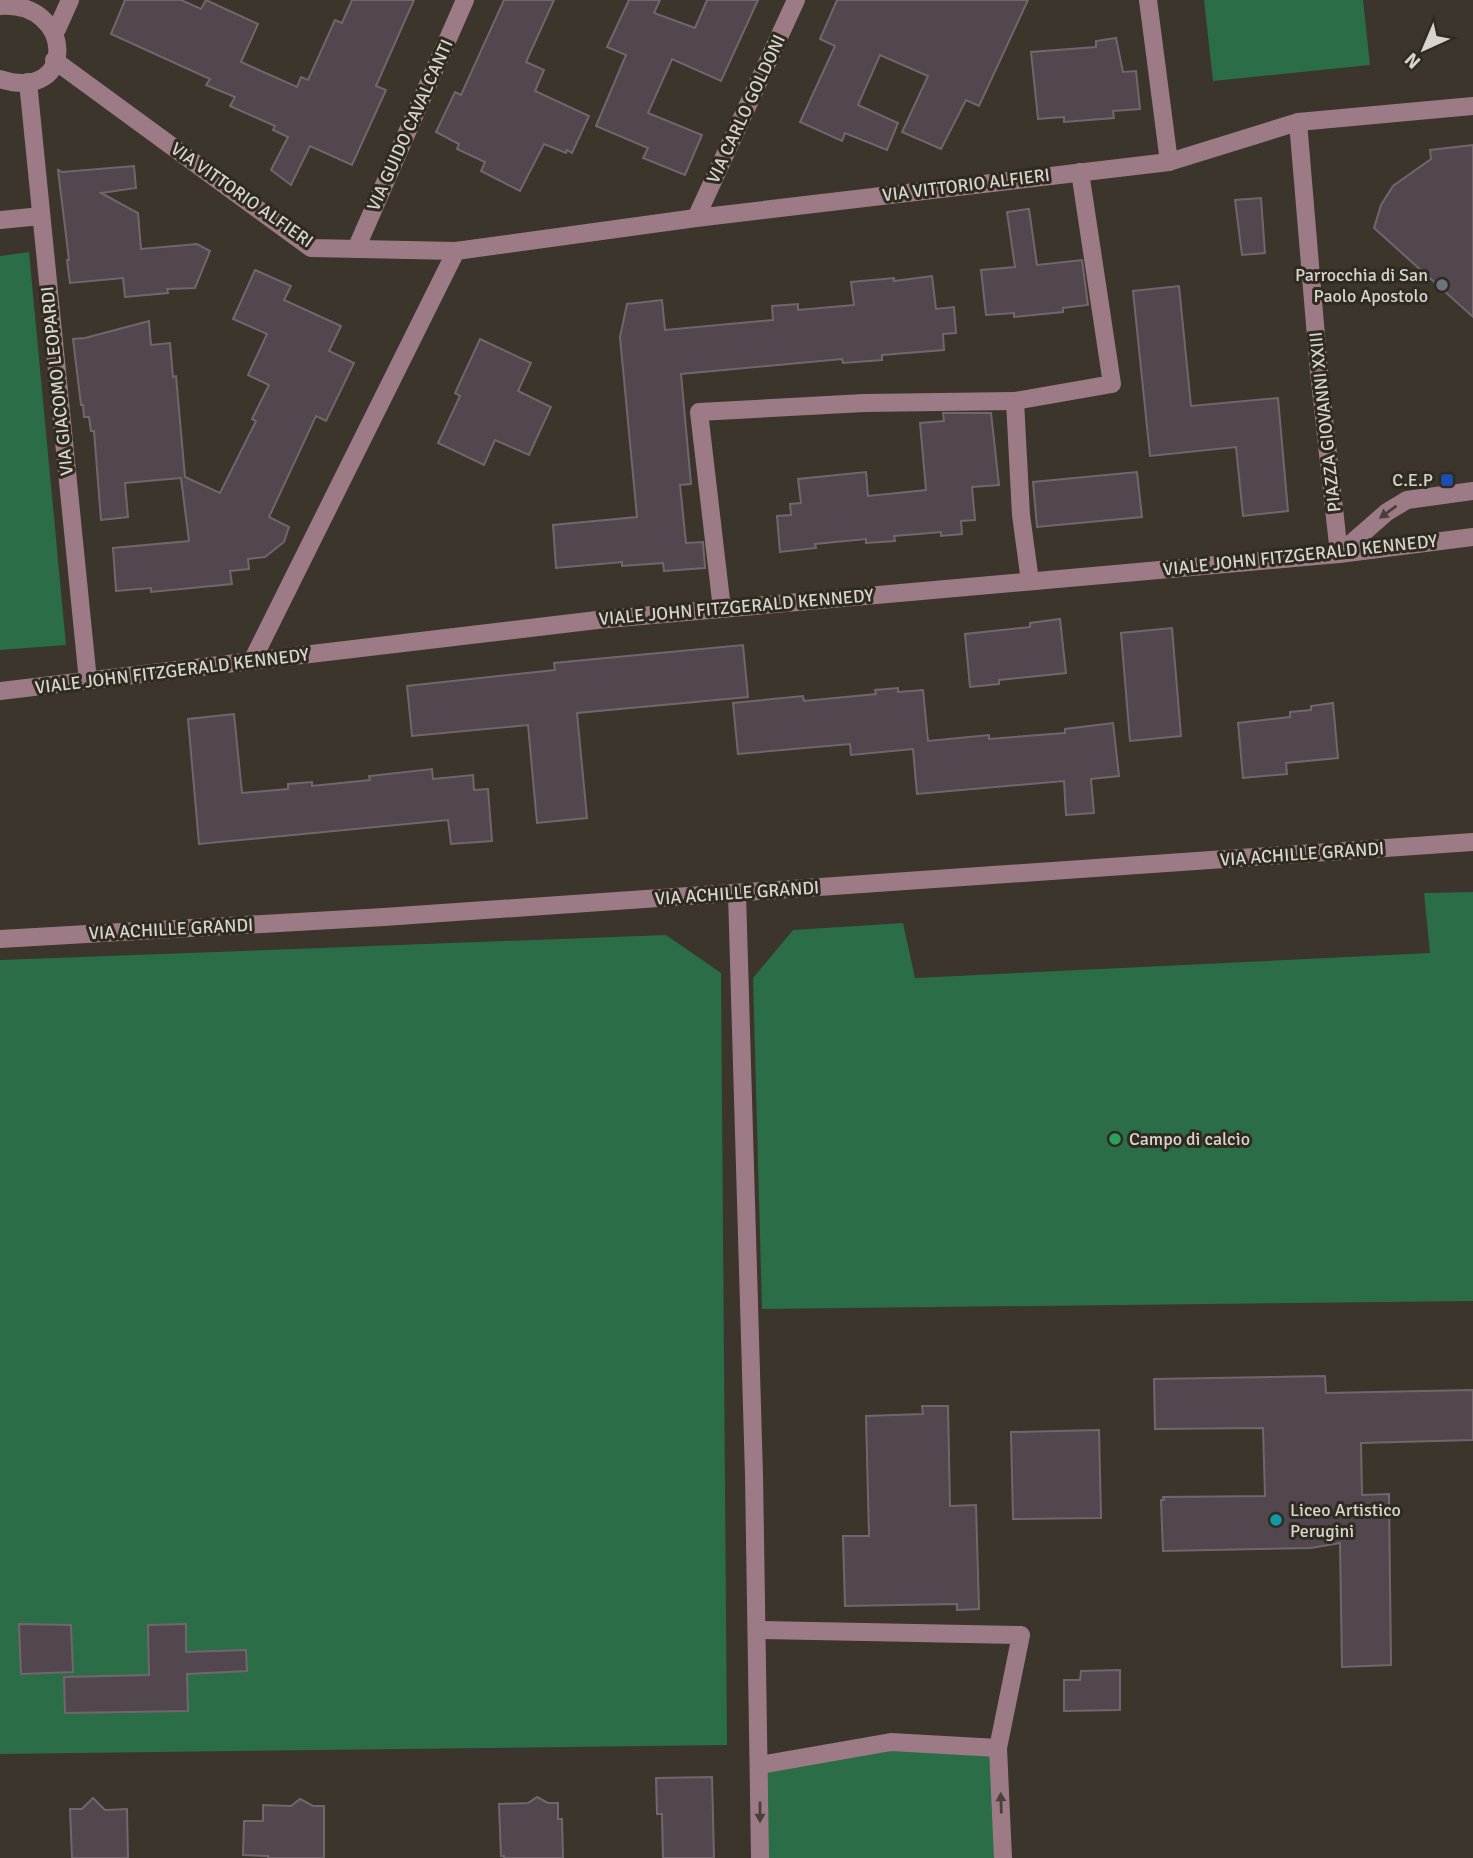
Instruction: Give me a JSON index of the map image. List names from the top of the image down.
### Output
{
  "streets": {
    "street": [
      "VIA CARLO GOLDONI",
      "VIA GUIDO CAVALCANTI",
      "VIA VITTORIO ALFIERI",
      "VIA GIACOMO LEOPARDI",
      "PIAZZA GIOVANNI XXIII",
      "VIALE JOHN FITZGERALD KENNEDY",
      "VIA ACHILLE GRANDI"
    ]
  },
  "crossings": [
    ["VIA CARLO GOLDONI", "VIA VITTORIO ALFIERI"],
    ["VIA GUIDO CAVALCANTI", "VIA VITTORIO ALFIERI"],
    ["VIA VITTORIO ALFIERI", "PIAZZA GIOVANNI XXIII"],
    ["VIA GIACOMO LEOPARDI", "VIALE JOHN FITZGERALD KENNEDY"],
    ["PIAZZA GIOVANNI XXIII", "VIALE JOHN FITZGERALD KENNEDY"]
  ],
  "places": {
    "other": ["Parrocchia di San Paolo Apostolo", "Campo di calcio", "Liceo Artistico Perugini"],
    "transit": ["C.E.P"]
  },
  "north": "bottom left"
}
